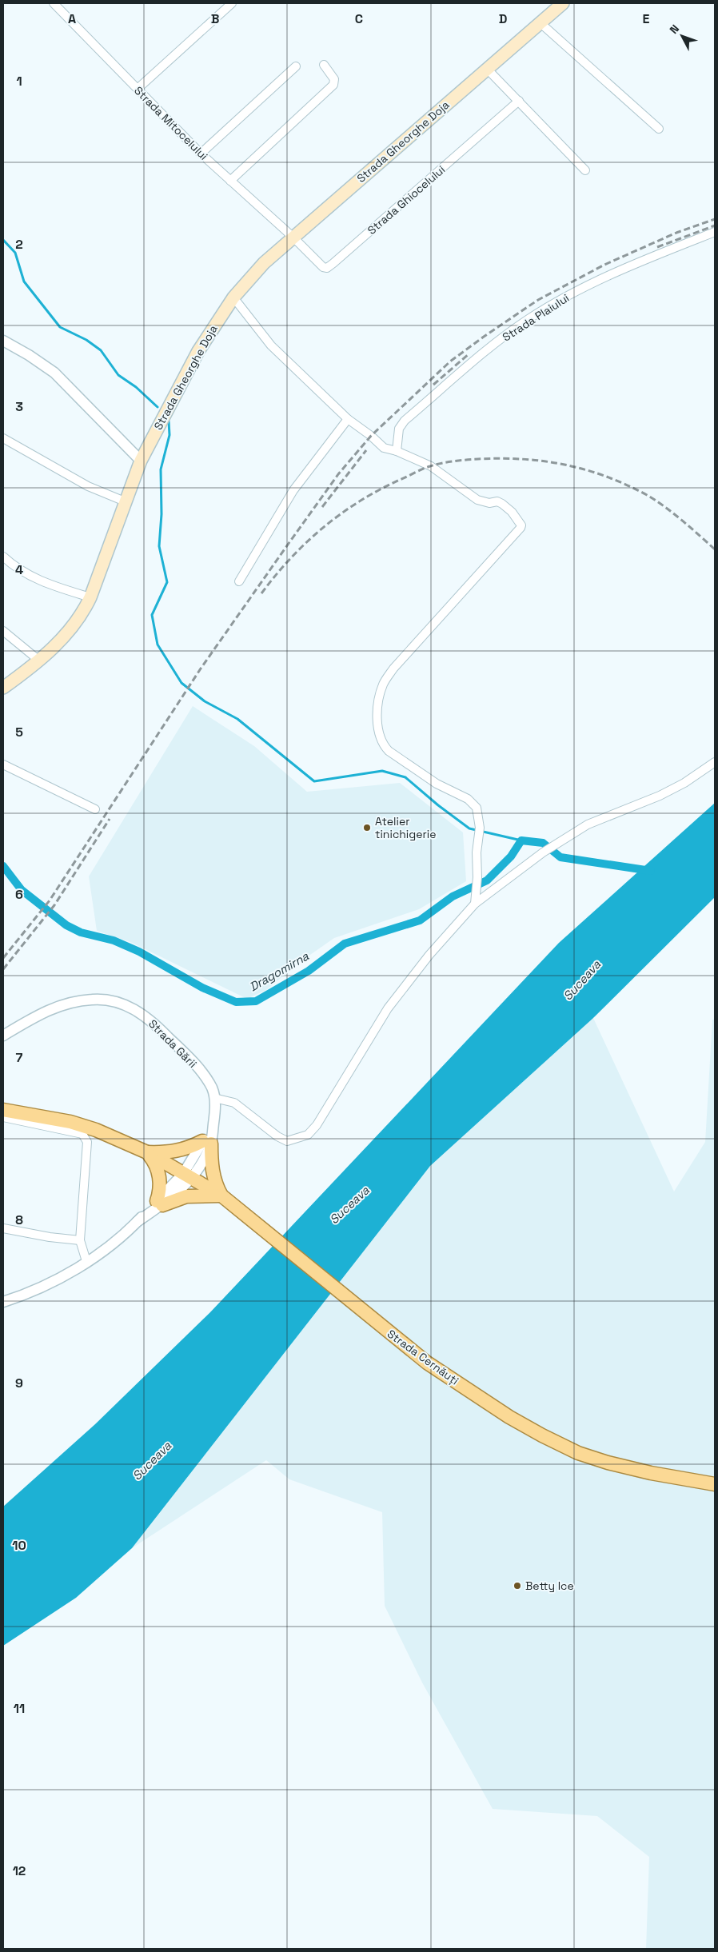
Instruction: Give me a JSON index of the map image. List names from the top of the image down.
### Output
{
  "streets": {
    "main road": ["Strada Gheorghe Doja", "Strada Cernăuți"],
    "street": [
      "Strada Mitocelului",
      "Strada Ghiocelului",
      "Strada Plaiului",
      "Strada Gării"
    ]
  },
  "crossings": [
    ["Strada Mitocelului", "Strada Gheorghe Doja"],
    ["Strada Mitocelului", "Strada Ghiocelului"],
    ["Strada Gheorghe Doja", "Strada Ghiocelului"],
    ["Strada Gării", "Strada Cernăuți"]
  ],
  "water": ["Dragomirna", "Suceava"],
  "places": ["Atelier tinichigerie", "Betty Ice"],
  "north": "top left",
  "grid": {
    "columns": [
      "A",
      "B",
      "C",
      "D",
      "E"
    ],
    "rows": [
      "1",
      "2",
      "3",
      "4",
      "5",
      "6",
      "7",
      "8",
      "9",
      "10",
      "11",
      "12"
    ]
  }
}
